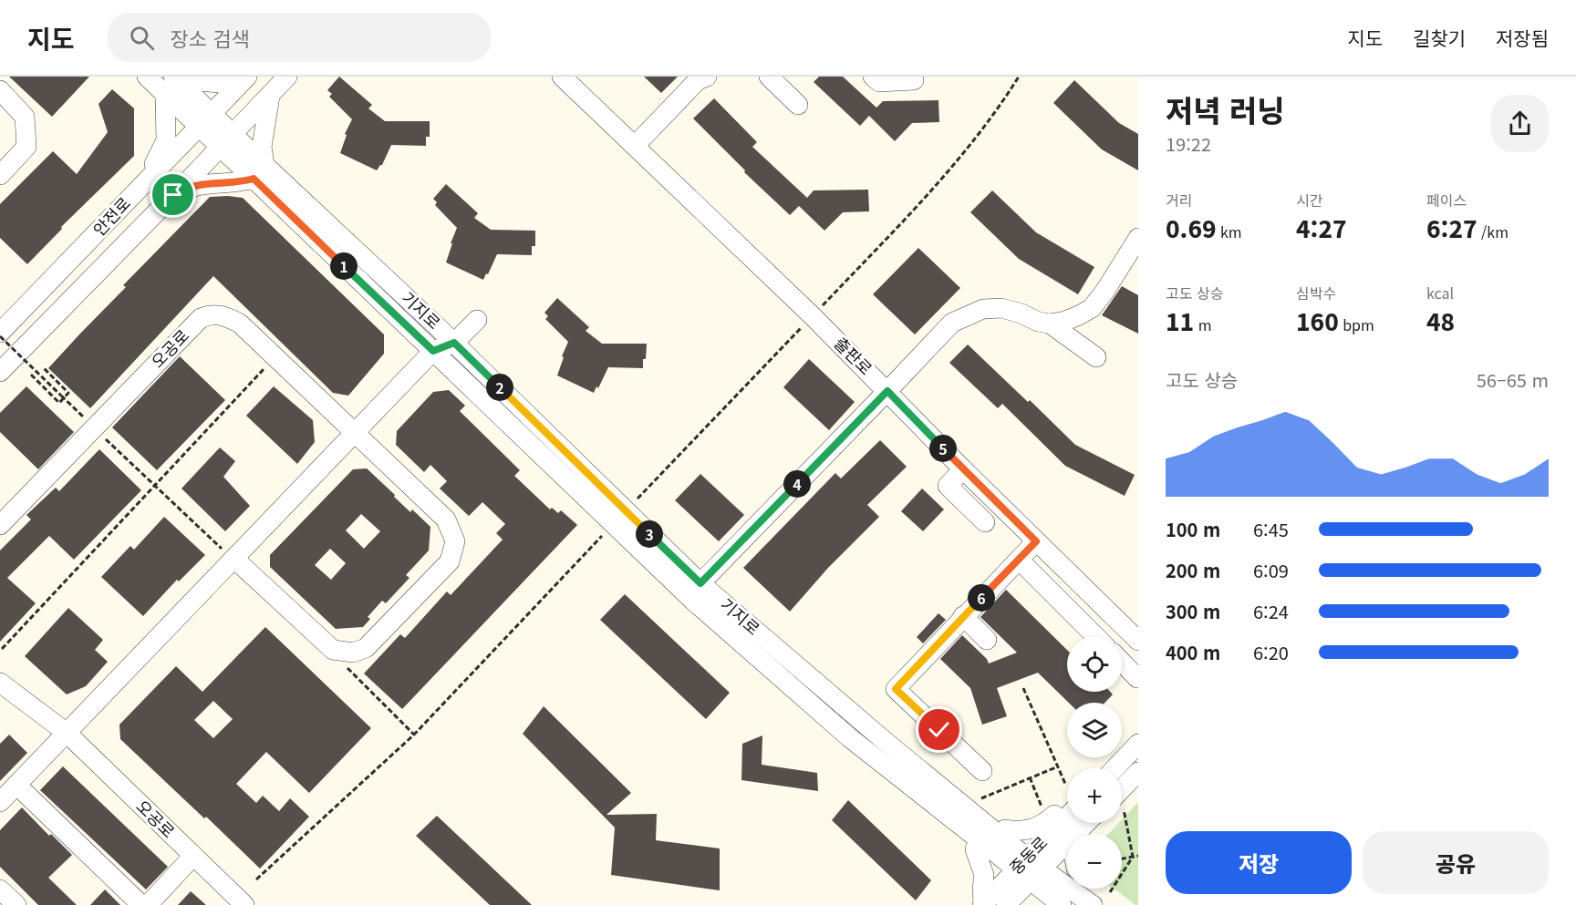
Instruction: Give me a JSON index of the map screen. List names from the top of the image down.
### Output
{
  "streets": {
    "street": [
      "안전로",
      "기지로",
      "오공로",
      "출판로",
      "중동로"
    ]
  },
  "crossings": [
    ["안전로", "기지로"],
    ["기지로", "중동로"]
  ],
  "page": {
    "header": "지도",
    "search": "장소 검색",
    "nav": ["지도", "길찾기", "저장됨"],
    "heading": ["저녁 러닝", "19:22"],
    "stats": [
      ["거리", "0.69 km"],
      ["시간", "4:27"],
      ["페이스", "6:27 /km"],
      ["고도 상승", "11 m"],
      ["심박수", "160 bpm"],
      ["kcal", "48"]
    ],
    "pins": [
      "1",
      "2",
      "5",
      "4",
      "3",
      "6"
    ],
    "chart": ["고도 상승", "56–65 m"],
    "list": [
      {
        "name": "100 m",
        "note": "6:45"
      },
      {
        "name": "200 m",
        "note": "6:09"
      },
      {
        "name": "300 m",
        "note": "6:24"
      },
      {
        "name": "400 m",
        "note": "6:20"
      }
    ],
    "map_buttons": ["+", "−"],
    "buttons": ["저장", "공유"]
  }
}
